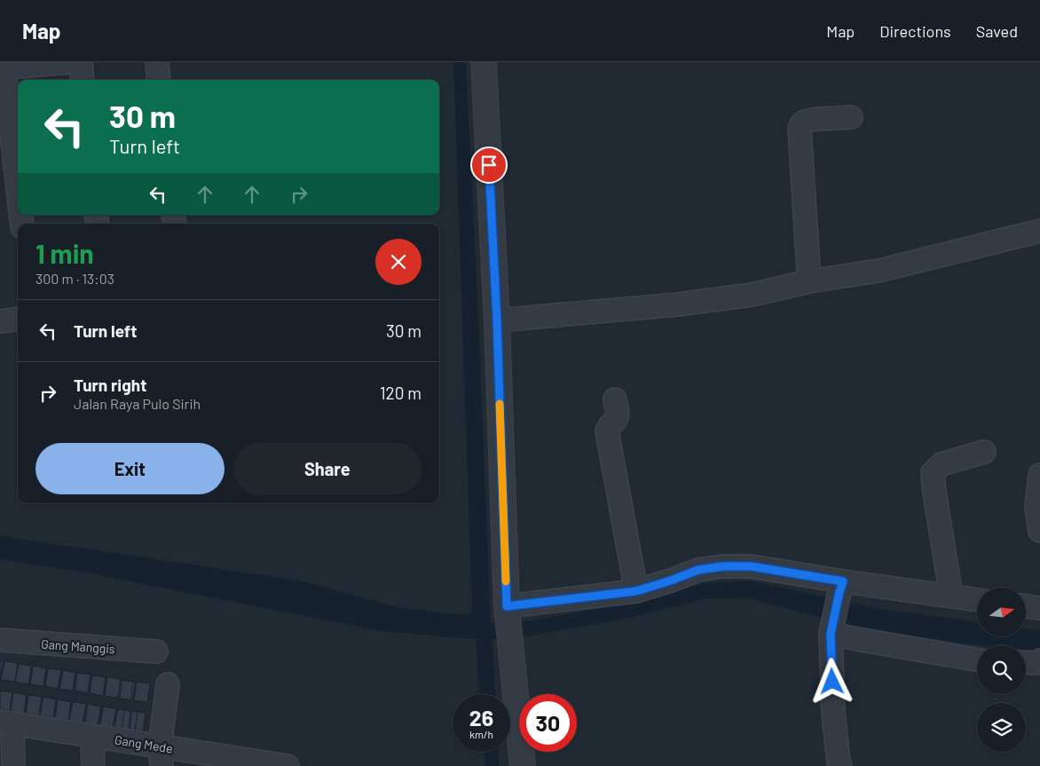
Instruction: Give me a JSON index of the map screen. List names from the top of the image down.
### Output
{
  "streets": {
    "street": ["Gang Manggis", "Gang Mede"]
  },
  "north": "right",
  "page": {
    "header": "Map",
    "nav": ["Map", "Directions", "Saved"],
    "turn": ["30 m", "Turn left"],
    "heading": ["1 min", "300 m · 13:03"],
    "list": [
      {
        "name": "Turn left",
        "value": "30 m"
      },
      {
        "name": "Turn right",
        "note": "Jalan Raya Pulo Sirih",
        "value": "120 m"
      }
    ],
    "buttons": ["Exit", "Share"],
    "speed": "26 km/h",
    "limit": "30"
  }
}
